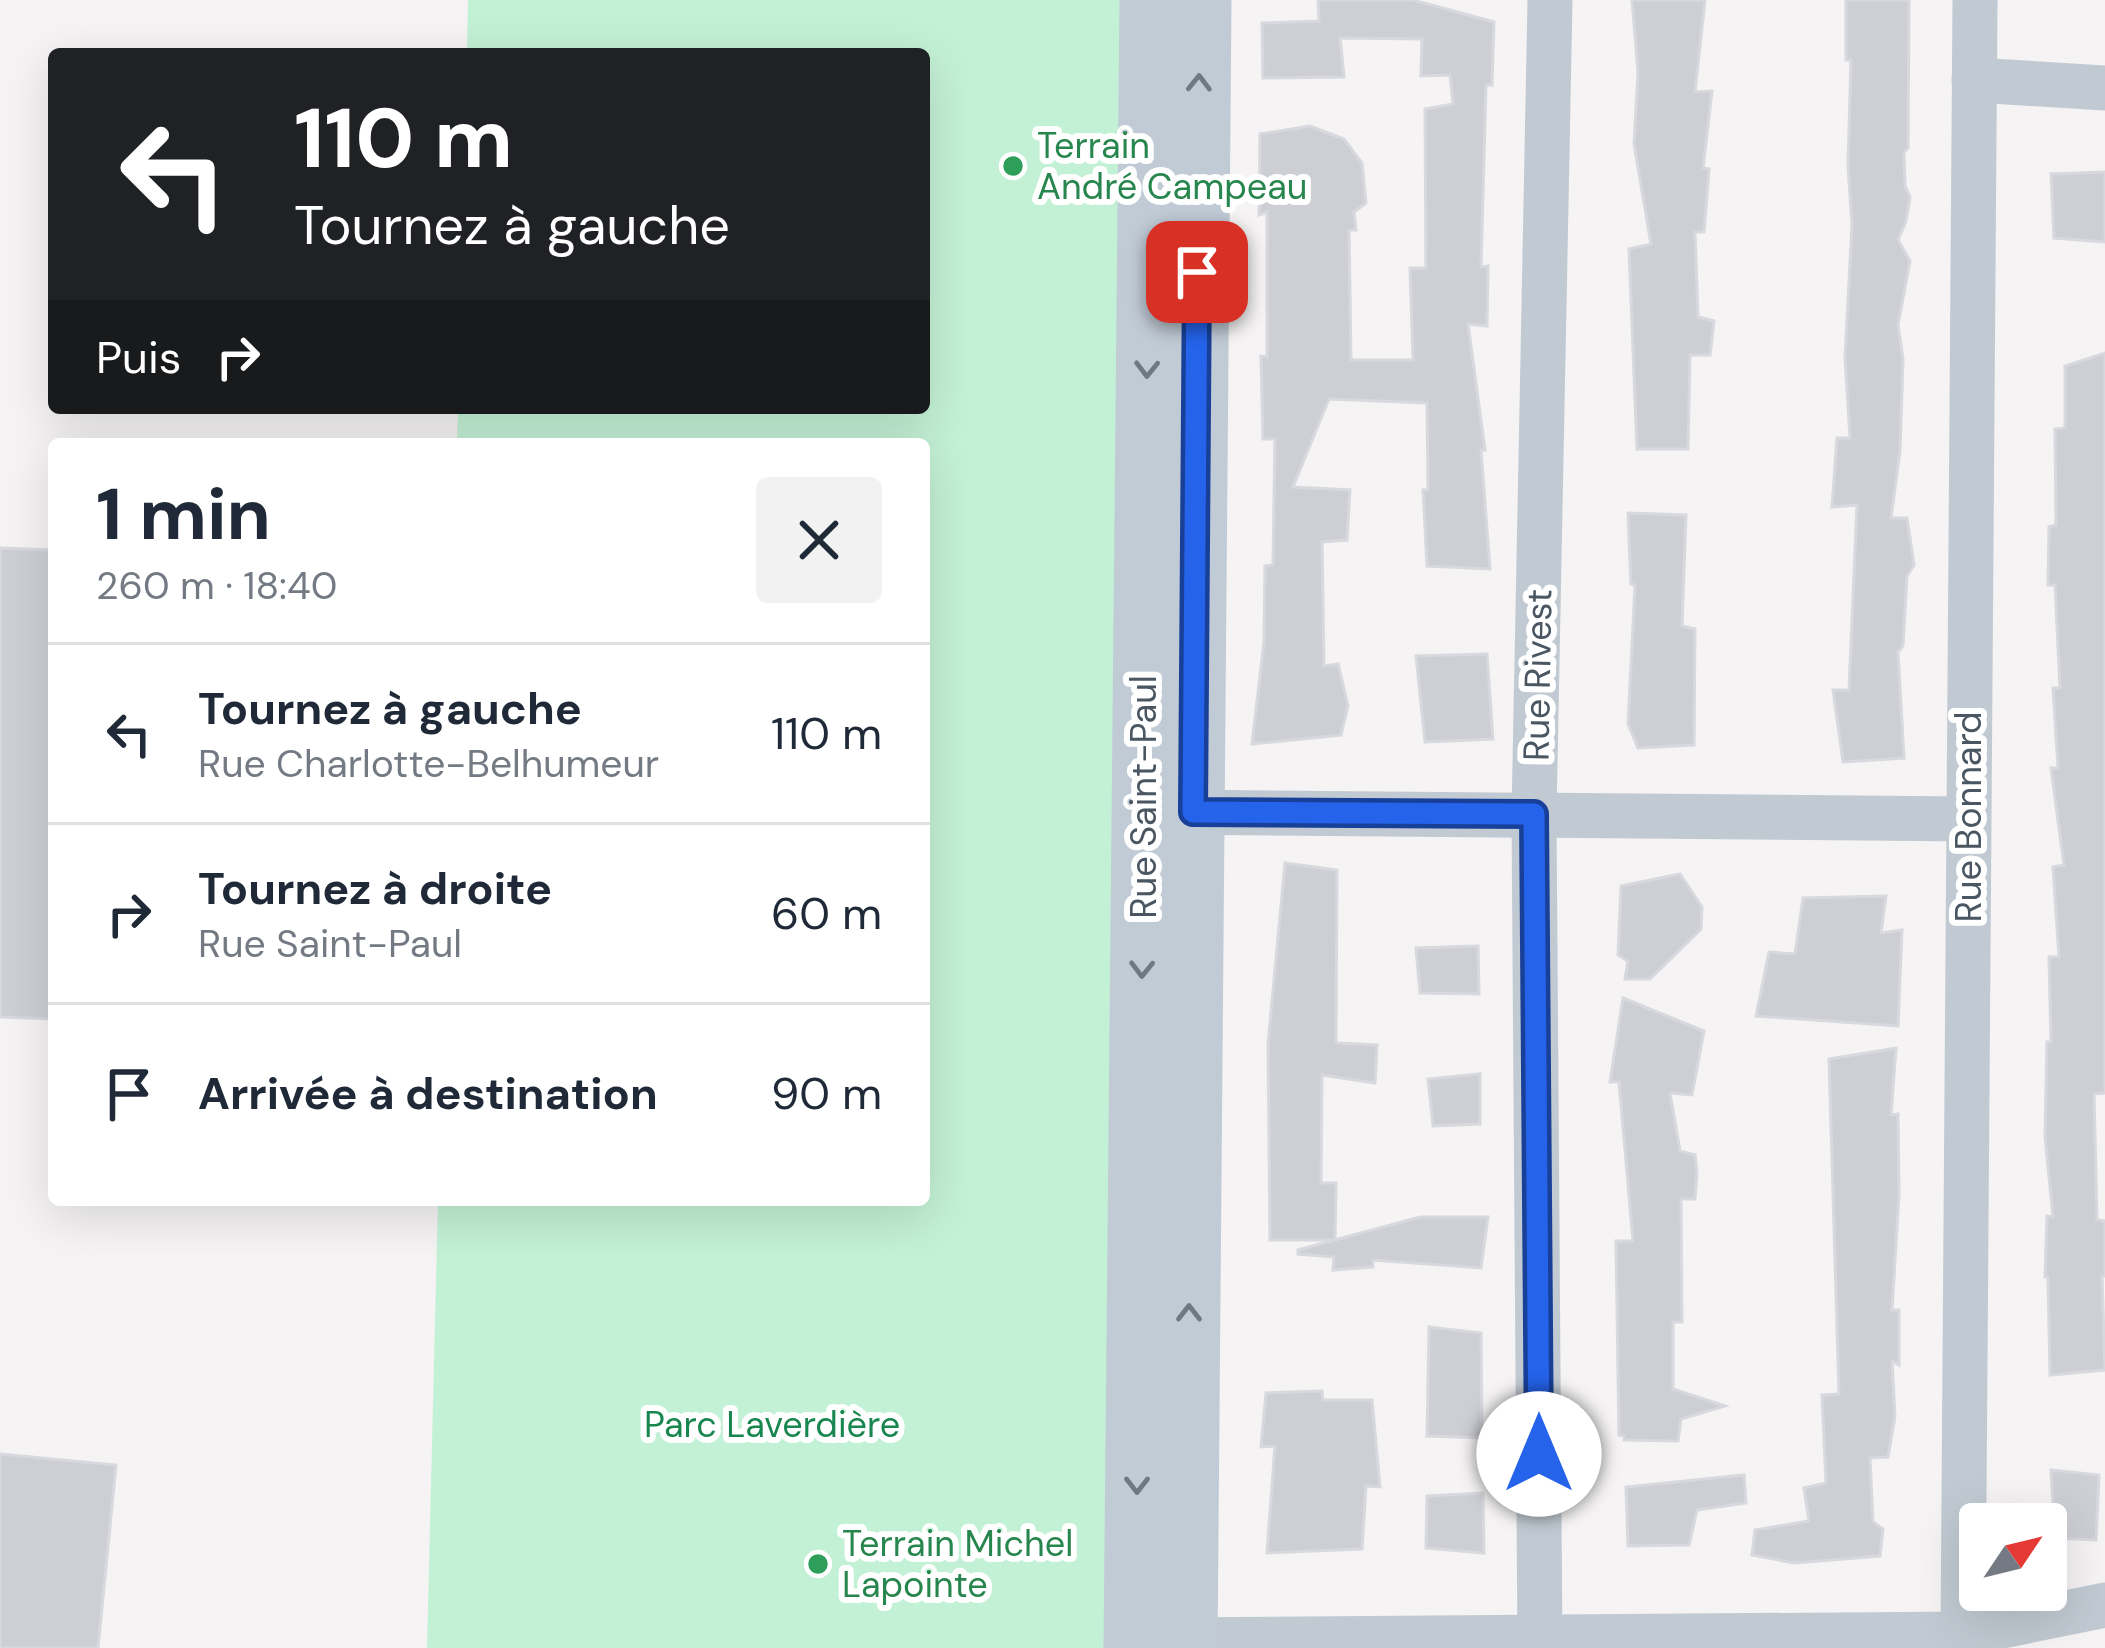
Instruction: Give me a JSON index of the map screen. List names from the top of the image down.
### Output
{
  "streets": {
    "street": ["Rue Rivest", "Rue Saint-Paul", "Rue Bonnard"]
  },
  "parks": ["Parc Laverdière"],
  "places": ["Terrain André Campeau", "Terrain Michel Lapointe"],
  "north": "top right",
  "page": {
    "turn": ["110 m", "Tournez à gauche"],
    "then": "Puis",
    "heading": ["1 min", "260 m · 18:40"],
    "list": [
      {
        "name": "Tournez à gauche",
        "note": "Rue Charlotte-Belhumeur",
        "value": "110 m"
      },
      {
        "name": "Tournez à droite",
        "note": "Rue Saint-Paul",
        "value": "60 m"
      },
      {
        "name": "Arrivée à destination",
        "value": "90 m"
      }
    ]
  }
}
